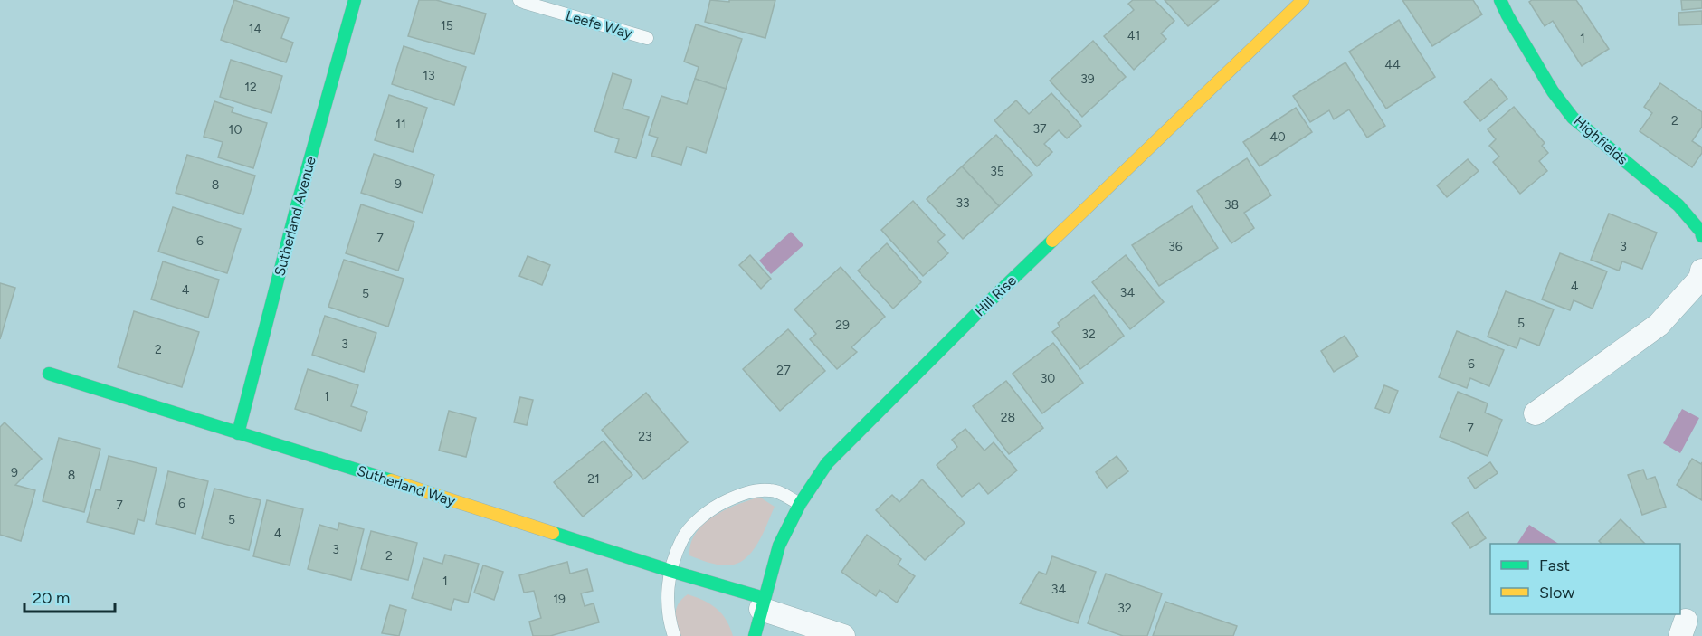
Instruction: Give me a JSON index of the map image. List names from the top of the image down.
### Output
{
  "streets": {
    "street": [
      "Highfields",
      "Sutherland Avenue",
      "Hill Rise",
      "Sutherland Way"
    ],
    "lane": ["Leefe Way"]
  },
  "crossings": [
    ["Sutherland Avenue", "Sutherland Way"],
    ["Hill Rise", "Sutherland Way"]
  ],
  "house_numbers": [
    "15",
    "14",
    "41",
    "1",
    "44",
    "13",
    "39",
    "12",
    "2",
    "11",
    "37",
    "10",
    "40",
    "35",
    "9",
    "8",
    "33",
    "38",
    "7",
    "6",
    "36",
    "3",
    "4",
    "4",
    "34",
    "5",
    "5",
    "29",
    "32",
    "3",
    "2",
    "6",
    "27",
    "30",
    "1",
    "28",
    "7",
    "23",
    "9",
    "8",
    "21",
    "6",
    "7",
    "5",
    "4",
    "3",
    "2",
    "1",
    "34",
    "19",
    "32"
  ],
  "legend": ["Fast", "Slow"],
  "scale_bar": "20 m"
}
